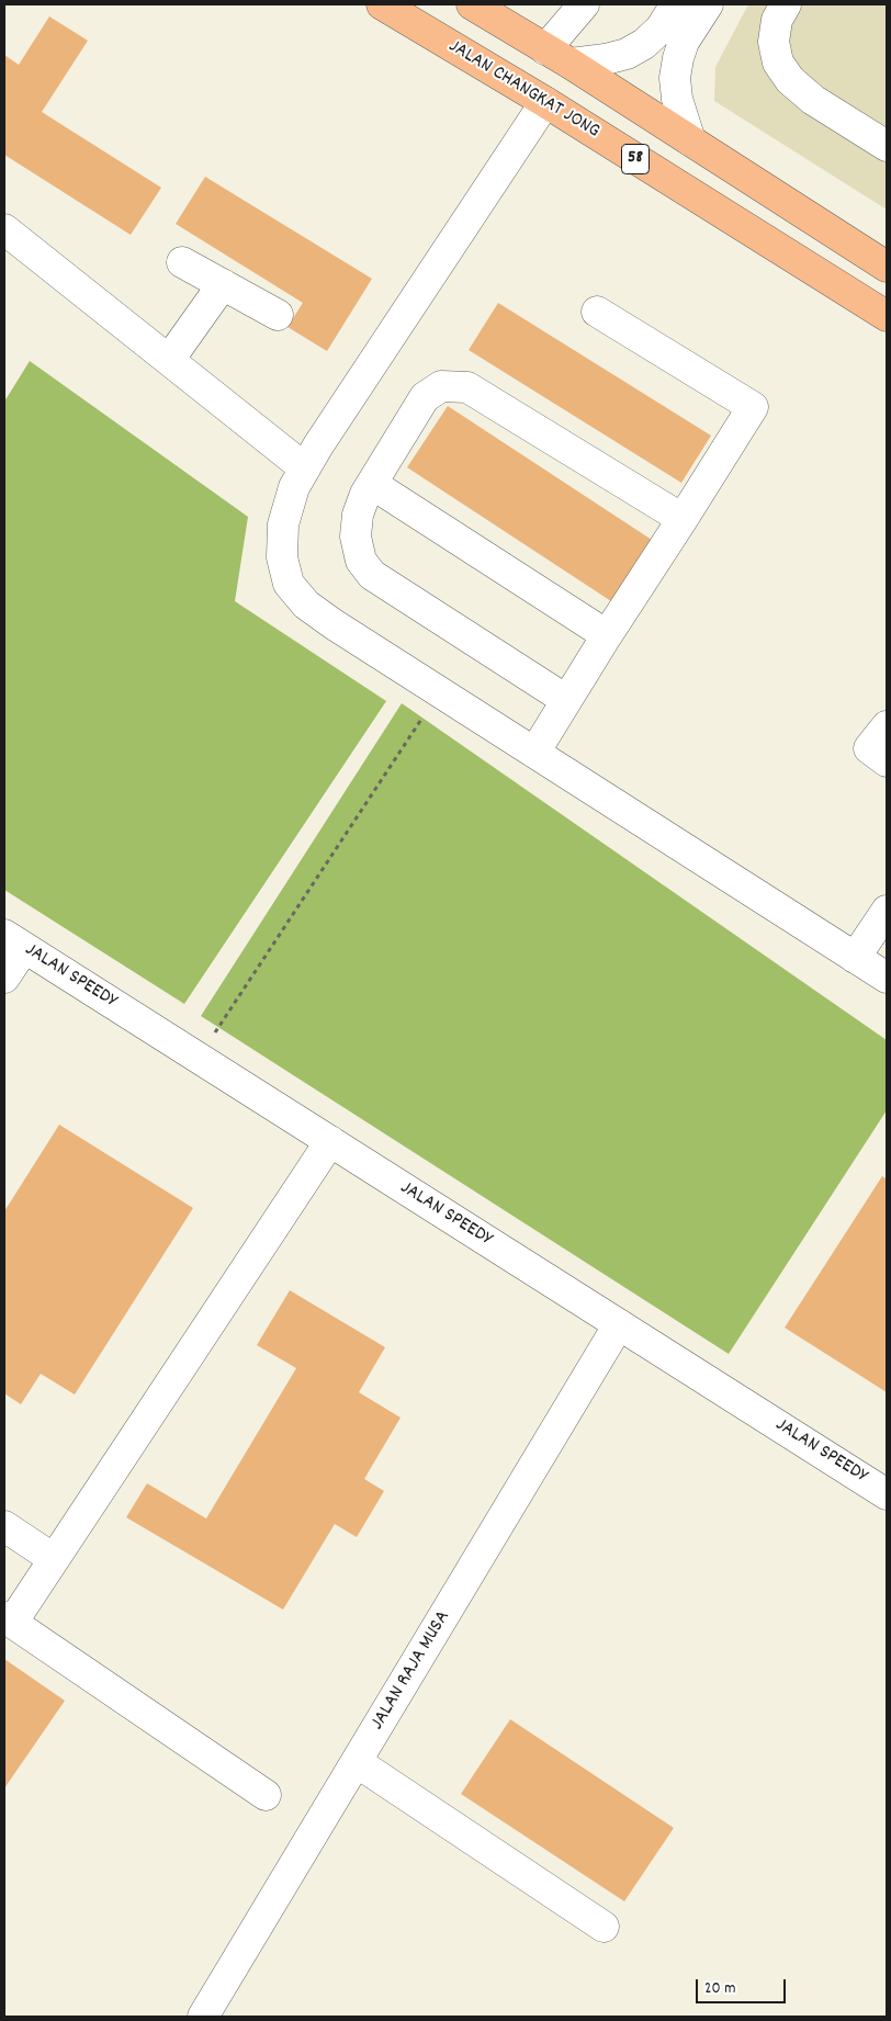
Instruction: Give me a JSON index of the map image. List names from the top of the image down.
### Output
{
  "streets": {
    "highway": ["JALAN CHANGKAT JONG", "58"],
    "street": ["JALAN SPEEDY", "JALAN RAJA MUSA"]
  },
  "crossings": [
    ["JALAN SPEEDY", "JALAN RAJA MUSA"]
  ],
  "scale_bar": "20 m"
}
